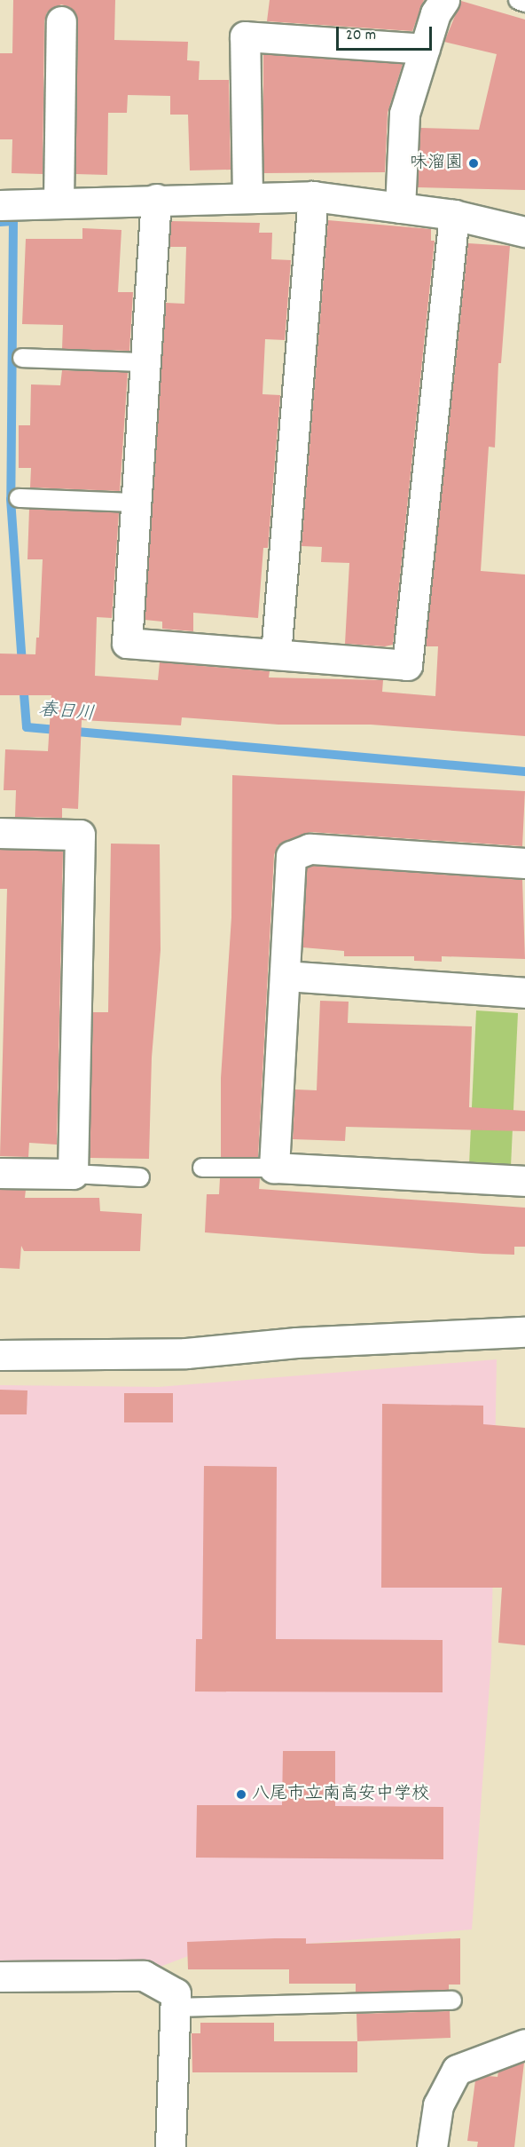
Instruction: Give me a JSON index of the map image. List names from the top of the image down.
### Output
{
  "water": ["春日川"],
  "places": ["味溜園", "八尾市立南高安中学校"],
  "scale_bar": "20 m"
}
